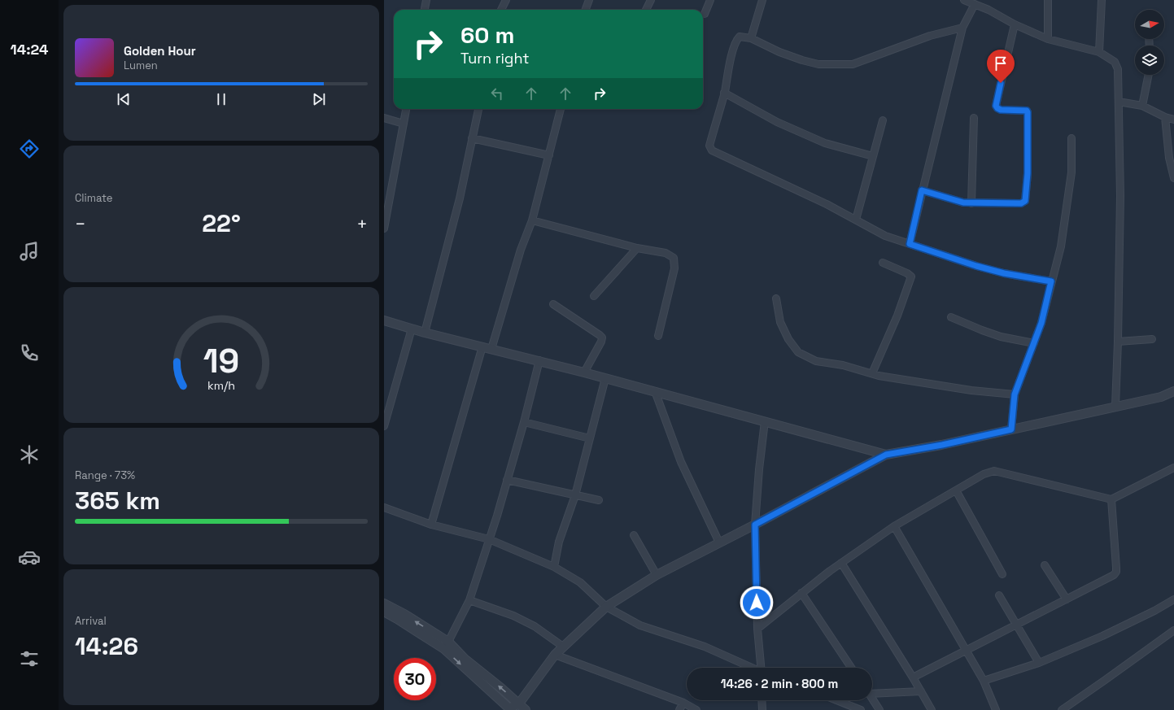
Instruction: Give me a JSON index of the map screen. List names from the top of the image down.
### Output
{
  "north": "right",
  "page": {
    "tabs": "14:24",
    "turn": ["60 m", "Turn right"],
    "song": ["Golden Hour", "Lumen"],
    "tile": [
      "Climate",
      ["Range · 73%", "365 km"],
      ["Arrival", "14:26"]
    ],
    "heat": ["−", "22°", "+"],
    "limit": "30",
    "trip": "14:26 · 2 min · 800 m",
    "gauge": ["19", "km/h"]
  }
}
